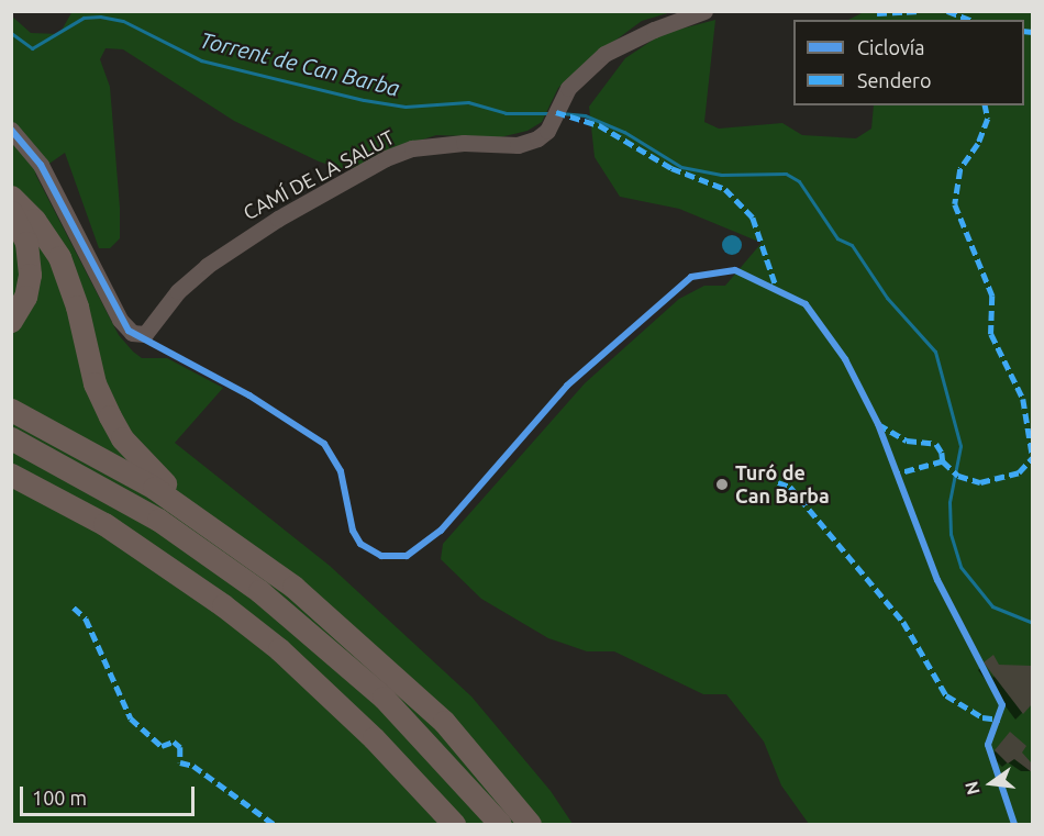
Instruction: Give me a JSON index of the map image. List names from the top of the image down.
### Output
{
  "streets": {
    "street": ["CAMÍ DE LA SALUT"]
  },
  "water": ["Torrent de Can Barba"],
  "places": ["Turó de Can Barba"],
  "legend": ["Ciclovía", "Sendero"],
  "scale_bar": "100 m",
  "north": "left"
}
